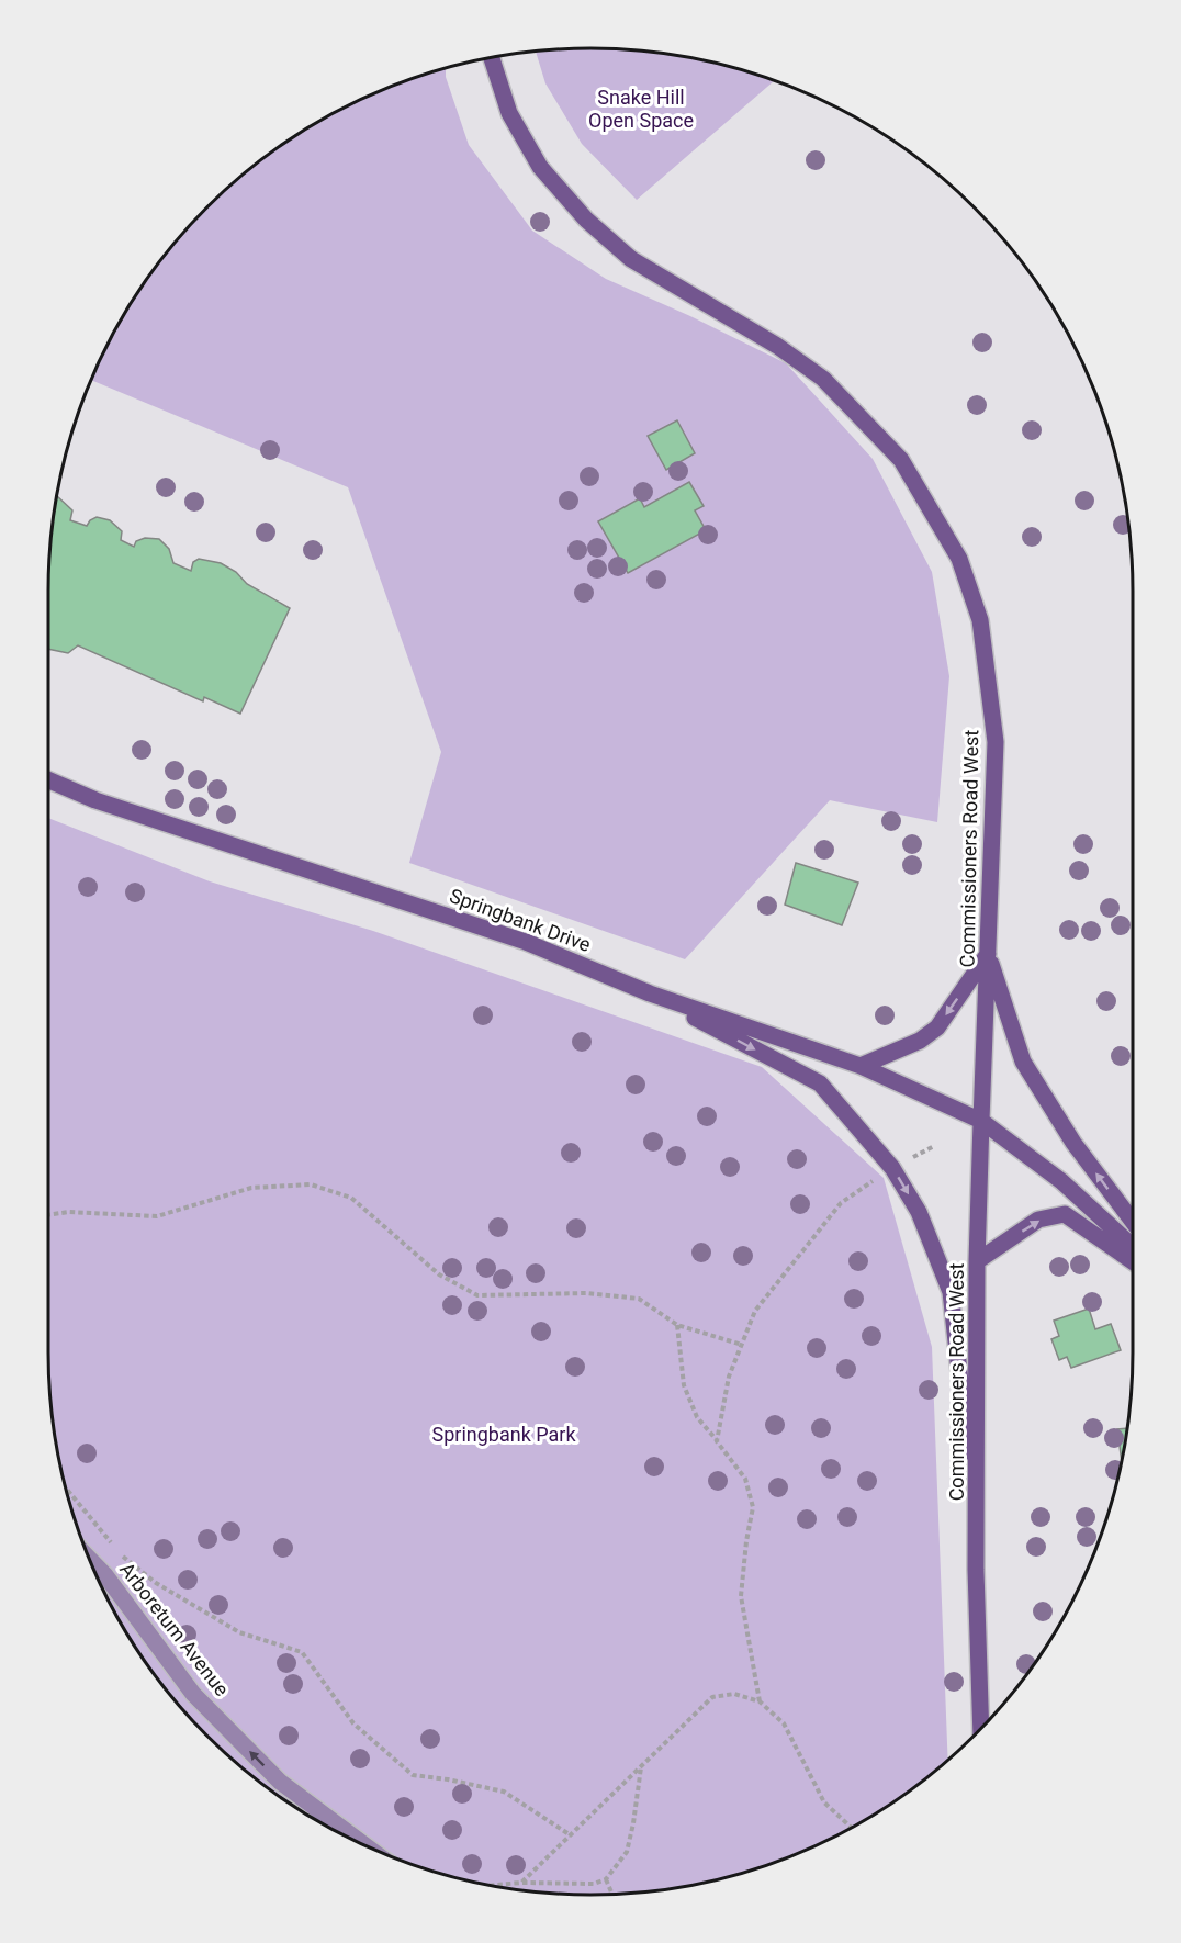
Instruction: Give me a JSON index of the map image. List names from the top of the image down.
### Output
{
  "streets": {
    "main road": ["Commissioners Road West", "Springbank Drive"],
    "street": ["Arboretum Avenue"]
  },
  "crossings": [
    ["Commissioners Road West", "Springbank Drive"]
  ],
  "one_way": ["Arboretum Avenue"],
  "parks": ["Snake Hill Open Space", "Springbank Park"]
}
